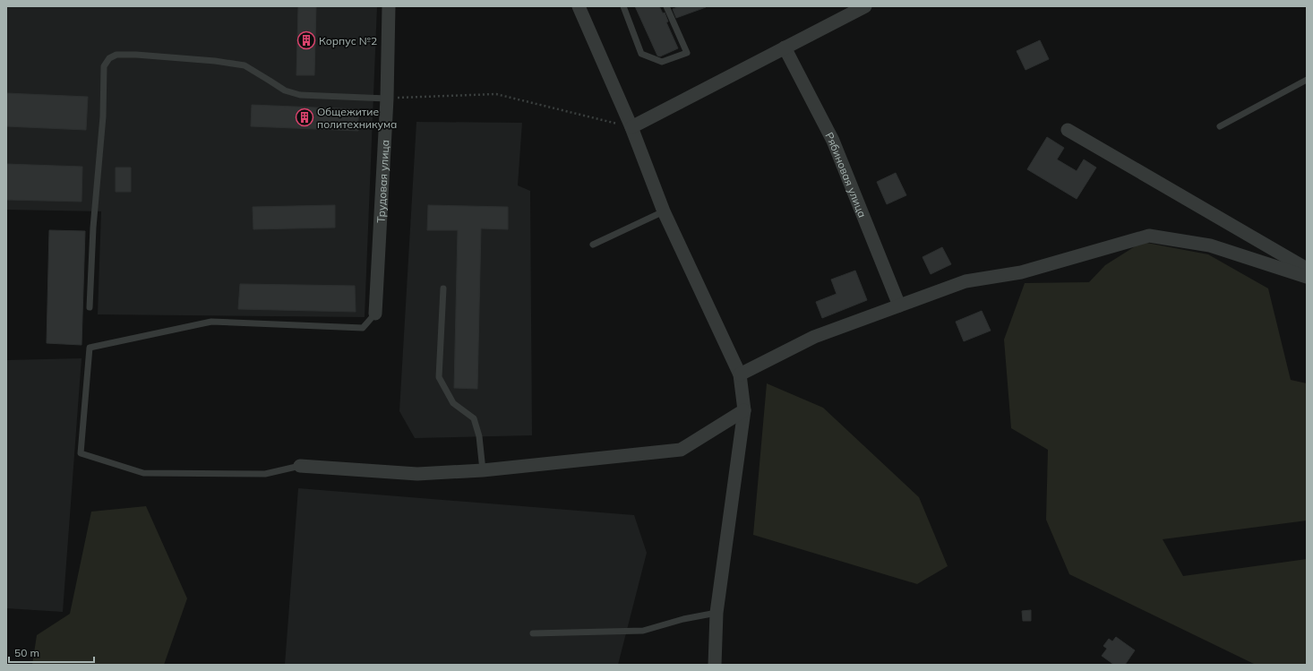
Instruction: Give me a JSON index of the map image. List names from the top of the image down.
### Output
{
  "streets": {
    "street": ["Рябиновая улица", "Трудовая улица"]
  },
  "places": {
    "building": ["Корпус №2", "Общежитие политехникума"]
  },
  "scale_bar": "50 m"
}
